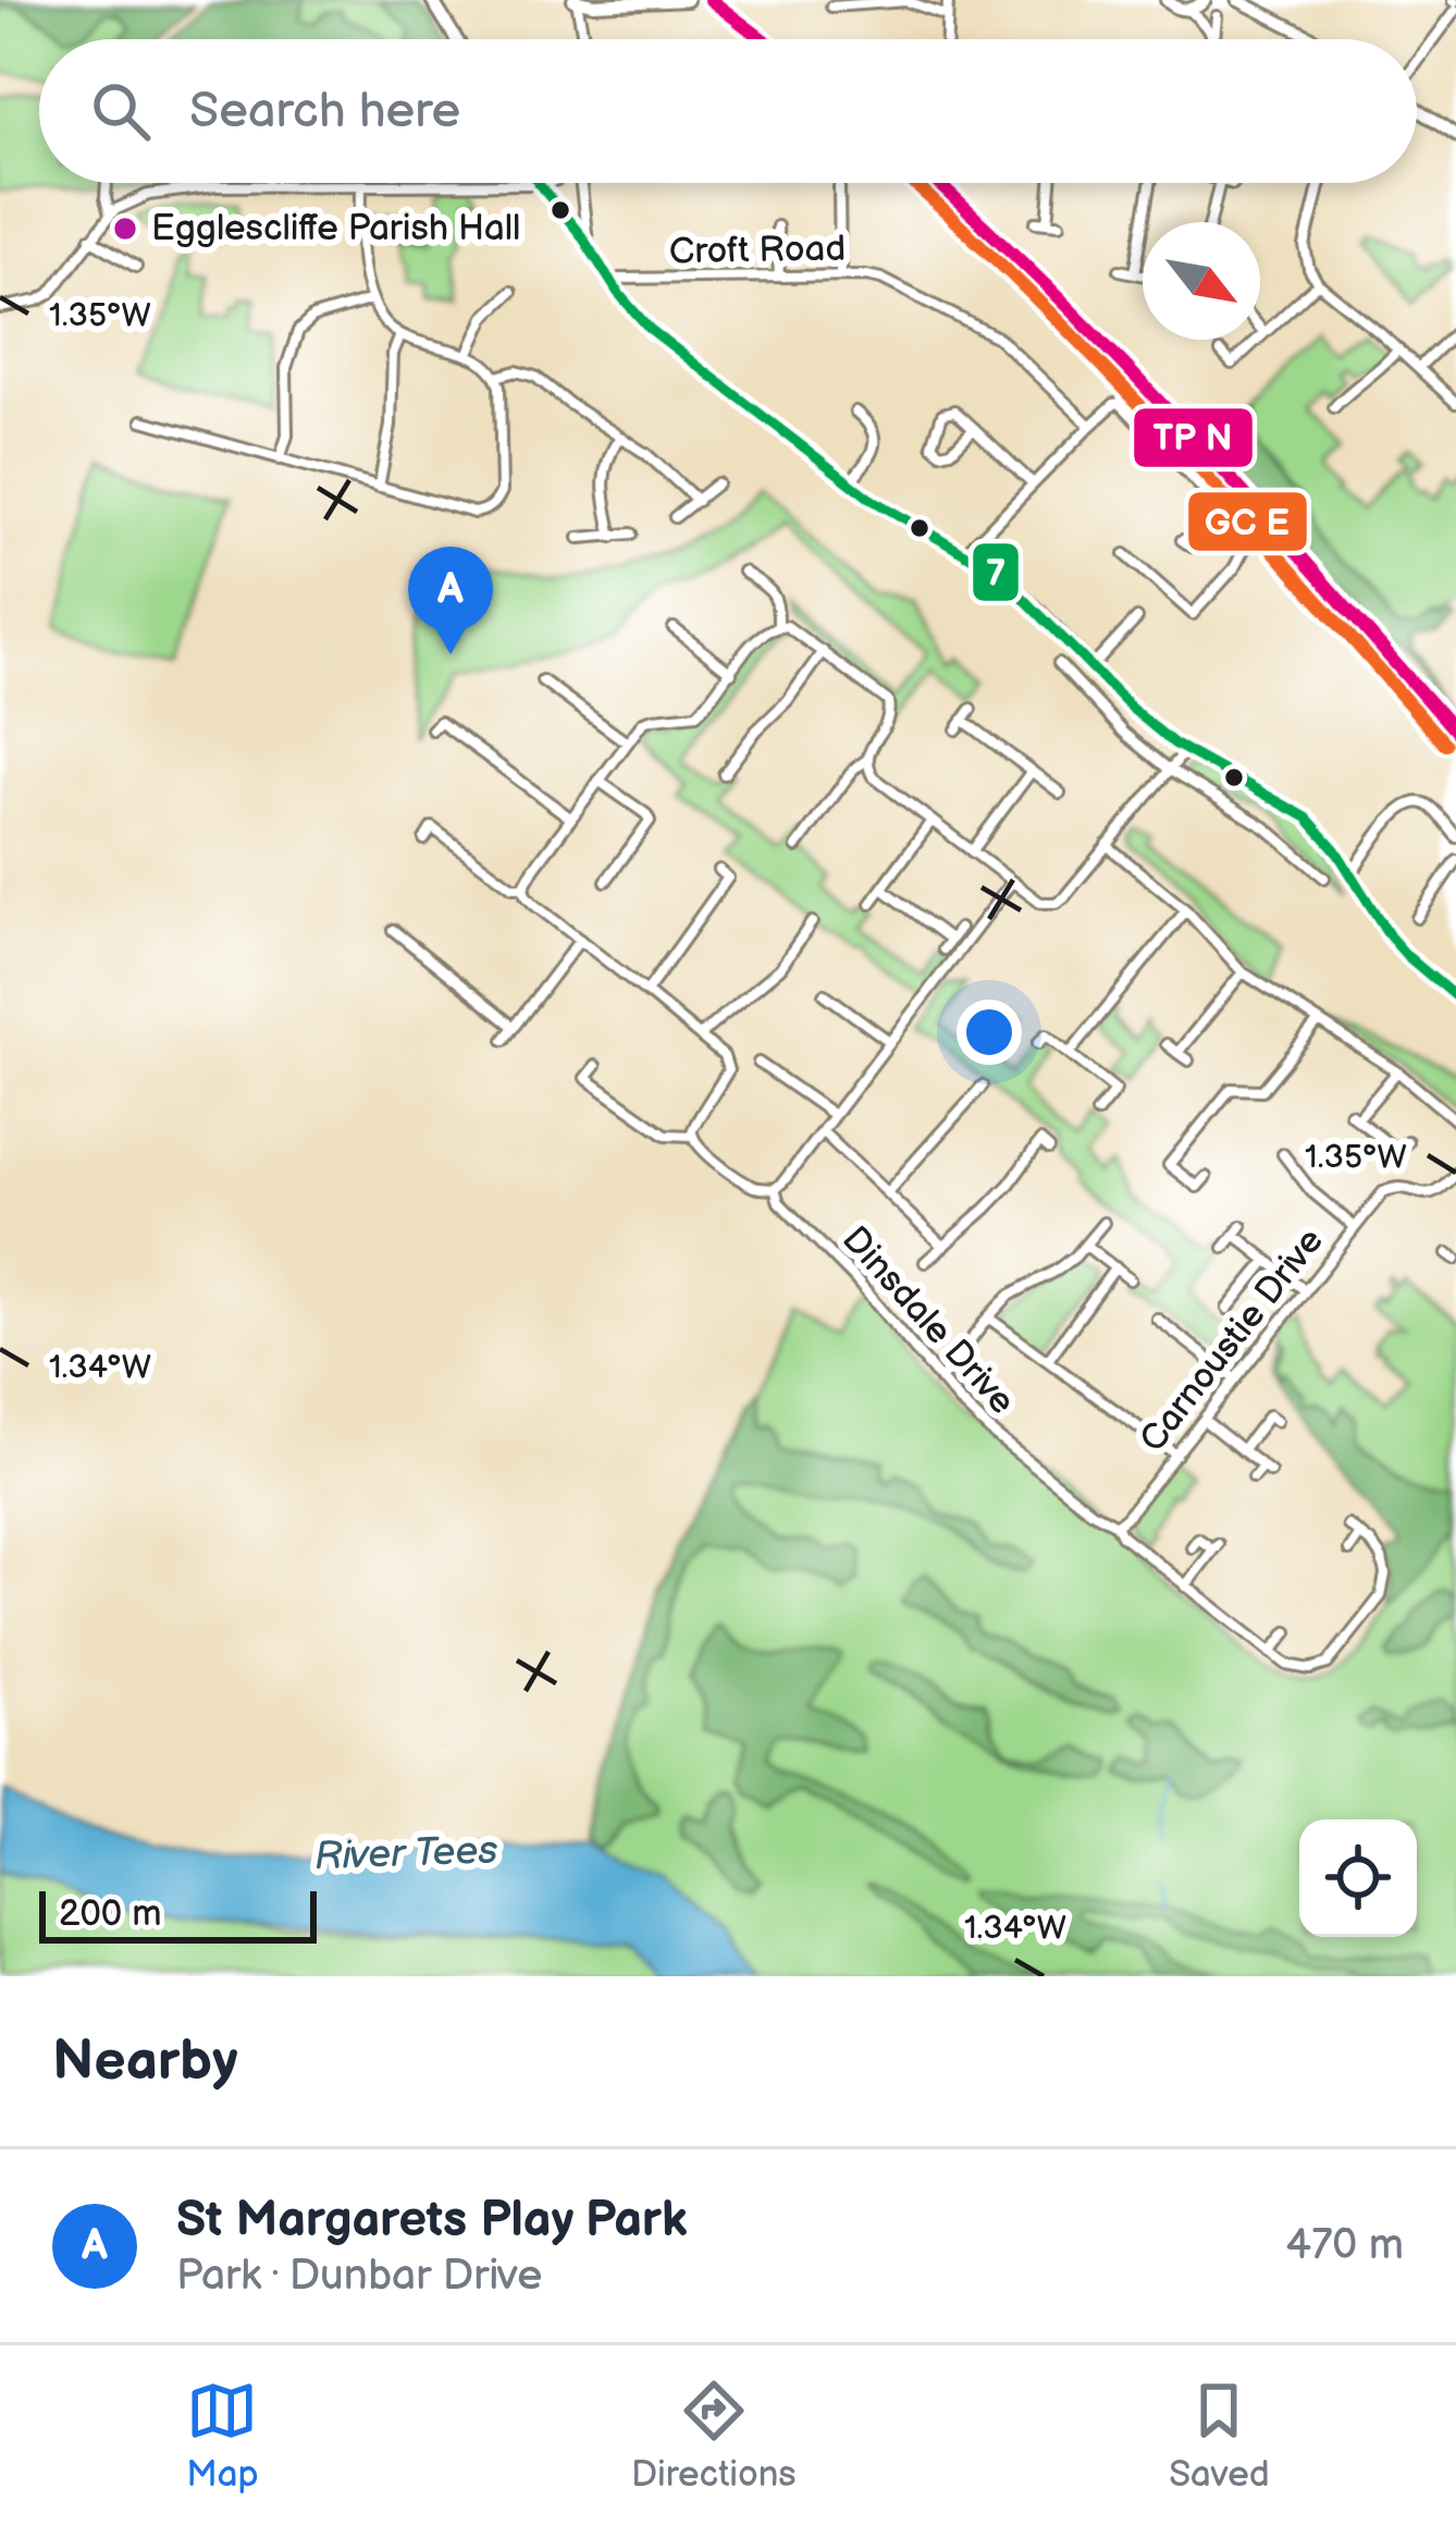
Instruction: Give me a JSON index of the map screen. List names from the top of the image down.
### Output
{
  "streets": {
    "street": ["Croft Road", "Dinsdale Drive", "Carnoustie Drive"]
  },
  "crossings": [
    ["Dinsdale Drive", "Carnoustie Drive"]
  ],
  "water": ["River Tees"],
  "places": ["Egglescliffe Parish Hall"],
  "lines": ["transit line 7"],
  "scale_bar": "200 m",
  "north": "bottom right",
  "page": {
    "search": "Search here",
    "pins": "A",
    "scale": "200 m",
    "heading": "Nearby",
    "list": [
      {
        "mark": "A",
        "name": "St Margarets Play Park",
        "note": "Park · Dunbar Drive",
        "value": "470 m"
      }
    ],
    "nav": ["Map", "Directions", "Saved"]
  },
  "coordinates": ["1.35°W", "1.34°W"]
}
